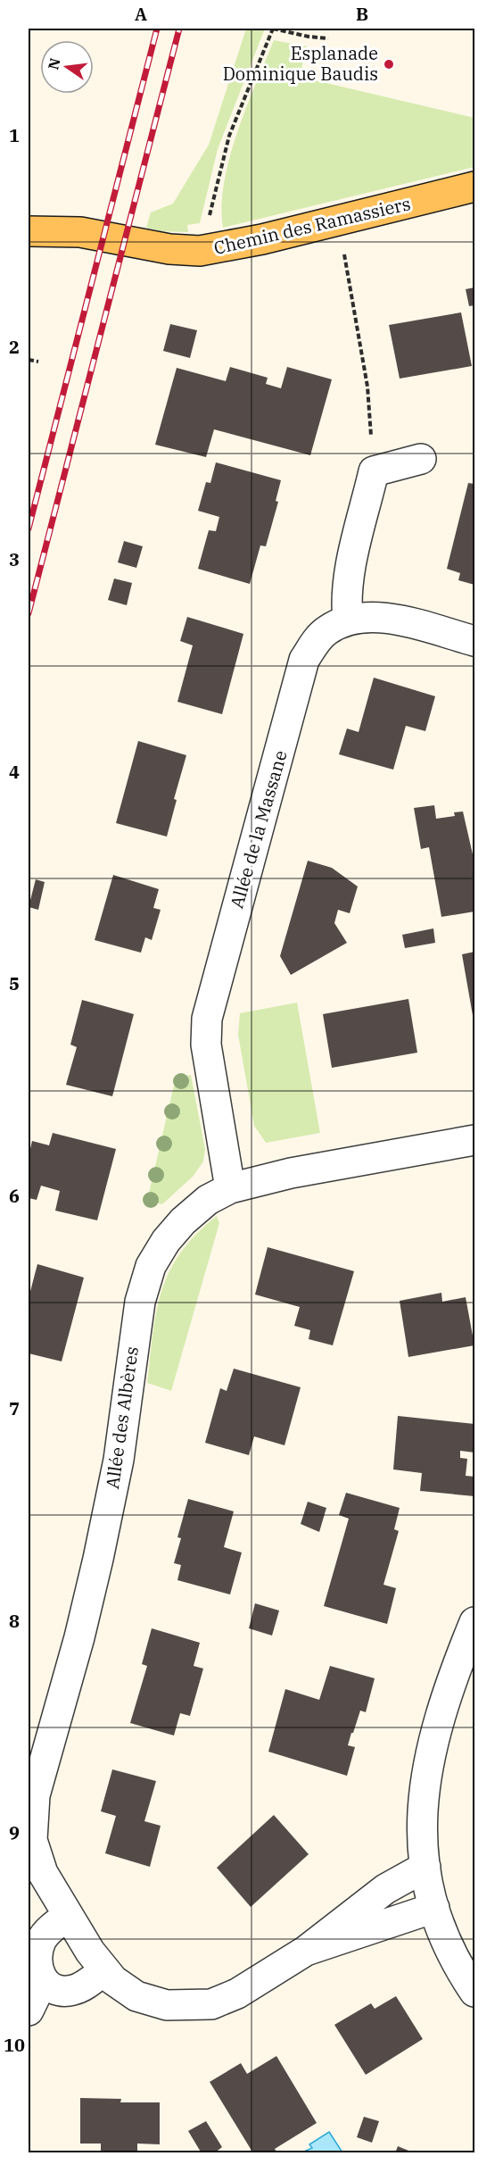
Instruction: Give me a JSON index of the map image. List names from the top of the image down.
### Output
{
  "streets": {
    "main road": ["Chemin des Ramassiers"],
    "street": ["Allée de la Massane", "Allée des Albères"]
  },
  "crossings": [
    ["Allée de la Massane", "Allée des Albères"]
  ],
  "places": ["Esplanade Dominique Baudis"],
  "north": "left",
  "grid": {
    "columns": ["A", "B"],
    "rows": [
      "1",
      "2",
      "3",
      "4",
      "5",
      "6",
      "7",
      "8",
      "9",
      "10"
    ]
  }
}
